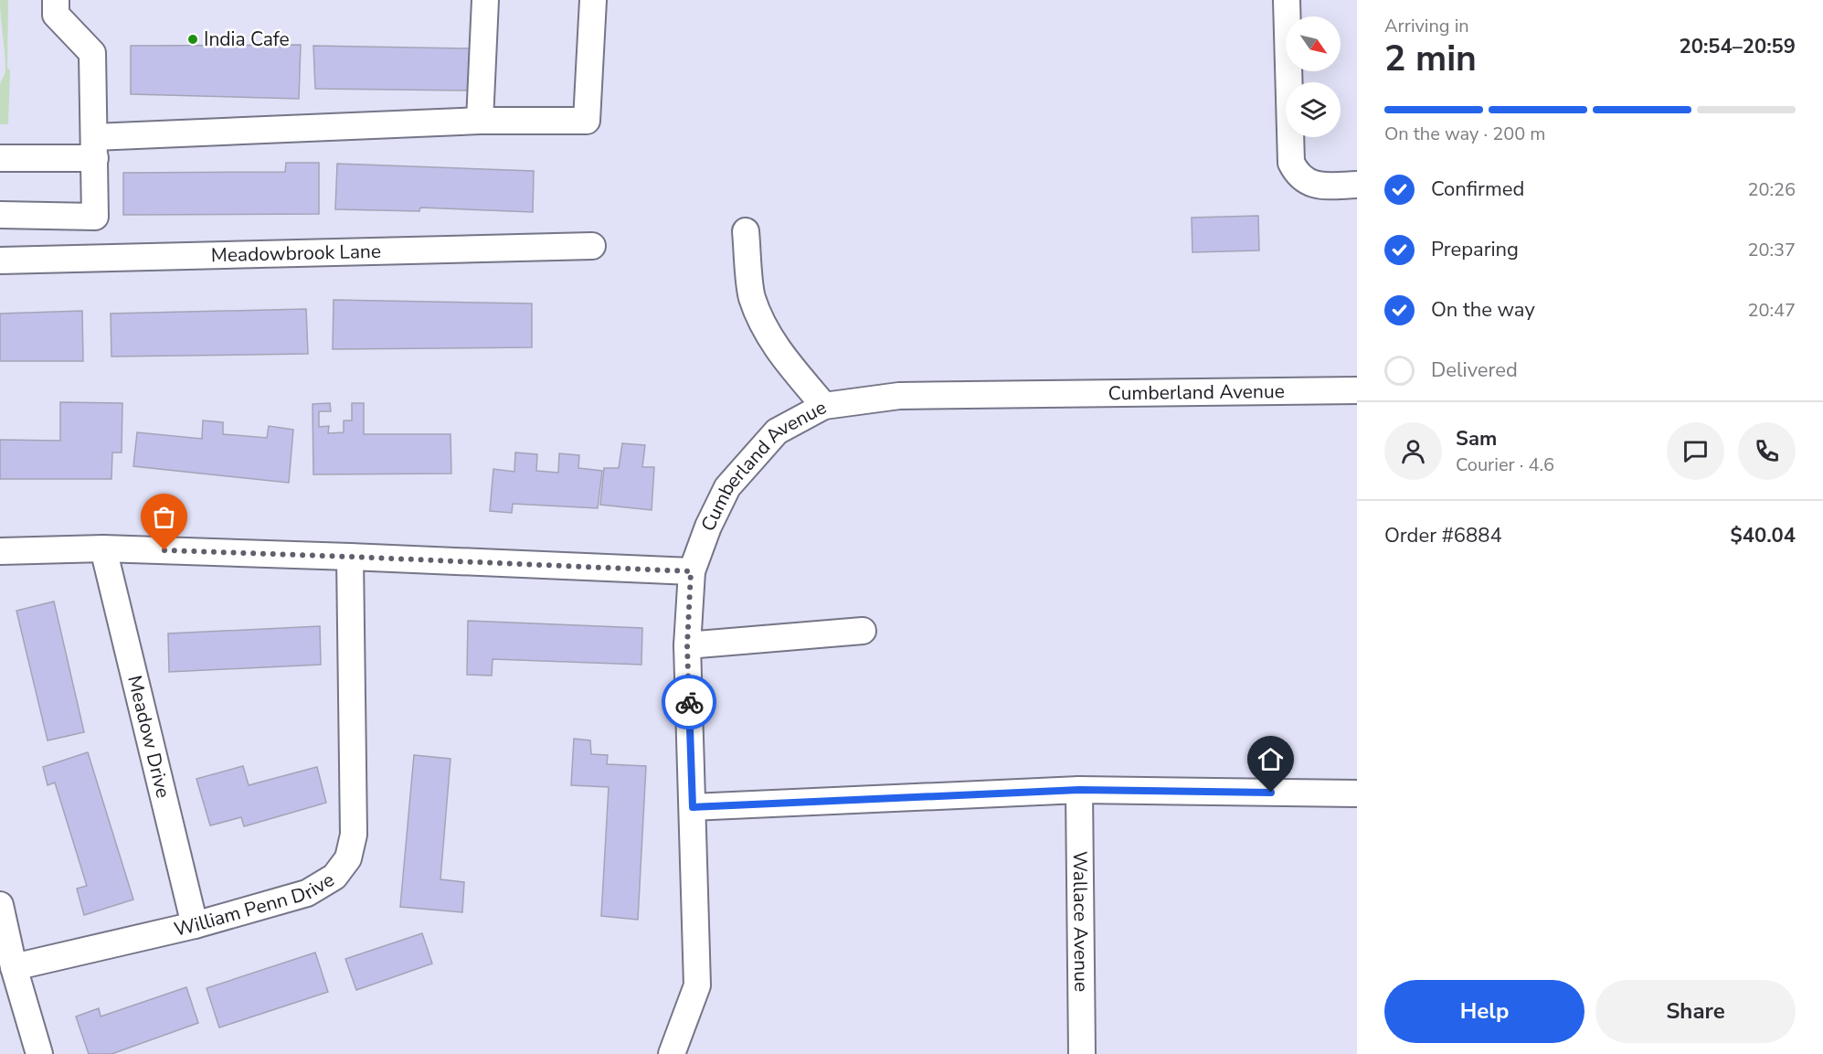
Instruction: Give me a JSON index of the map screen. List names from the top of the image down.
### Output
{
  "streets": {
    "street": [
      "Meadowbrook Lane",
      "Cumberland Avenue",
      "Meadow Drive",
      "William Penn Drive",
      "Wallace Avenue"
    ]
  },
  "crossings": [
    ["Meadow Drive", "William Penn Drive"]
  ],
  "places": ["India Cafe"],
  "north": "bottom right",
  "page": {
    "heading": ["2 min", "Arriving in", "20:54–20:59"],
    "panel": [
      "Sam",
      "Courier · 4.6",
      "Order #6884",
      "$40.04"
    ],
    "bar": "On the way · 200 m",
    "list": [
      ["Confirmed", "20:26"],
      ["Preparing", "20:37"],
      ["On the way", "20:47"],
      "Delivered"
    ],
    "buttons": ["Help", "Share"]
  }
}
